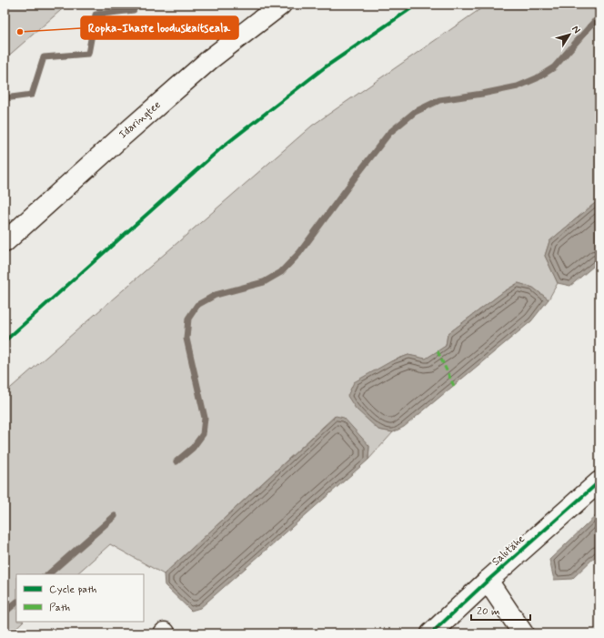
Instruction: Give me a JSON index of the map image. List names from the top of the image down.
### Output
{
  "streets": {
    "main road": ["Idaringtee", "Salutähe"]
  },
  "places": ["Ropka-Ihaste looduskaitseala"],
  "legend": ["Cycle path", "Path"],
  "scale_bar": "20 m",
  "north": "top right"
}
